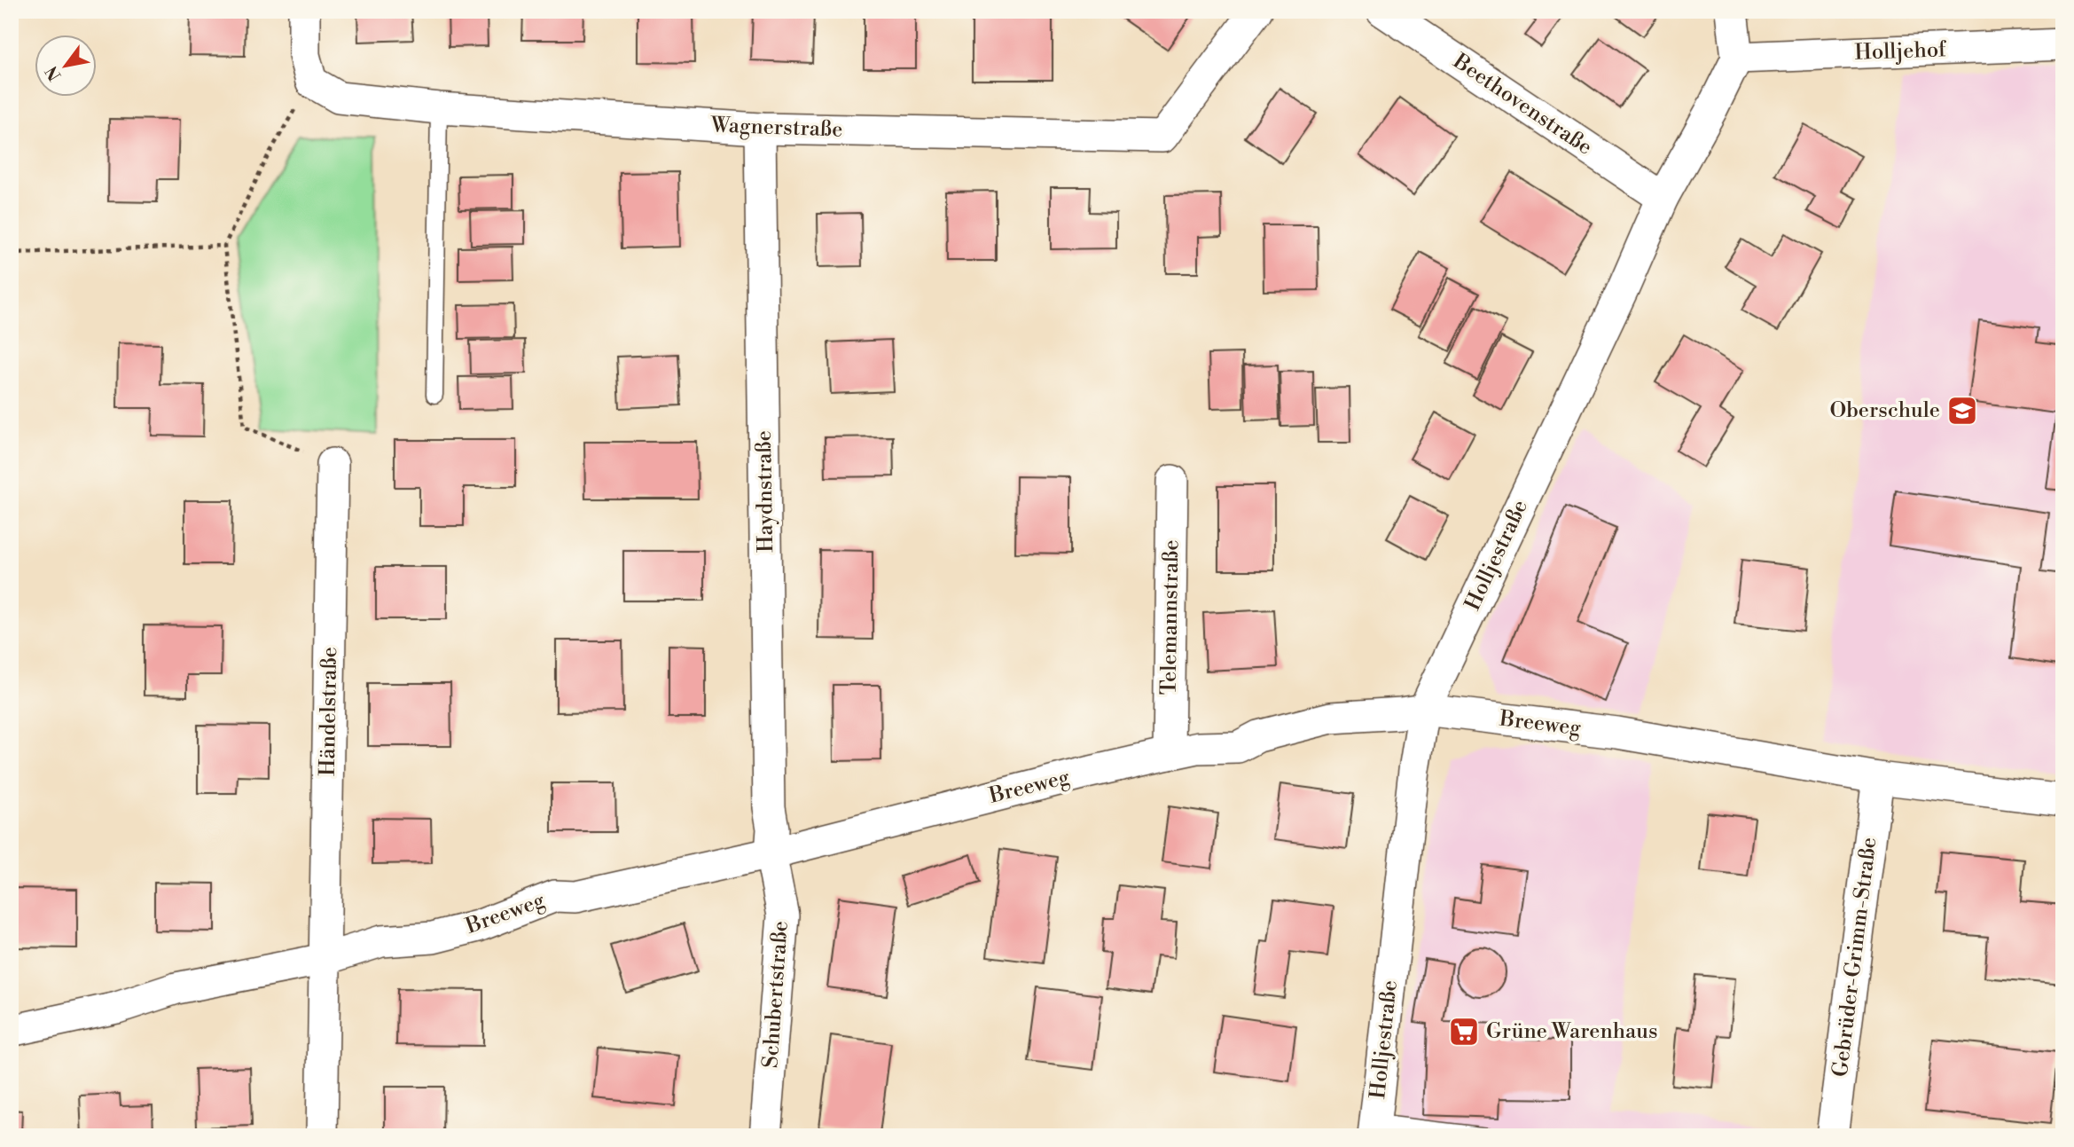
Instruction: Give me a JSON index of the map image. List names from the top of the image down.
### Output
{
  "streets": {
    "street": [
      "Holljehof",
      "Beethovenstraße",
      "Wagnerstraße",
      "Haydnstraße",
      "Holljestraße",
      "Telemannstraße",
      "Händelstraße",
      "Breeweg",
      "Gebrüder-Grimm-Straße",
      "Schubertstraße"
    ]
  },
  "crossings": [
    ["Holljehof", "Holljestraße"],
    ["Beethovenstraße", "Holljestraße"],
    ["Wagnerstraße", "Haydnstraße"],
    ["Haydnstraße", "Breeweg"],
    ["Haydnstraße", "Schubertstraße"],
    ["Holljestraße", "Breeweg"],
    ["Telemannstraße", "Breeweg"],
    ["Händelstraße", "Breeweg"],
    ["Breeweg", "Gebrüder-Grimm-Straße"],
    ["Breeweg", "Schubertstraße"]
  ],
  "places": {
    "school or university": ["Oberschule"],
    "supermarket": ["Grüne Warenhaus"]
  },
  "north": "bottom left"
}
